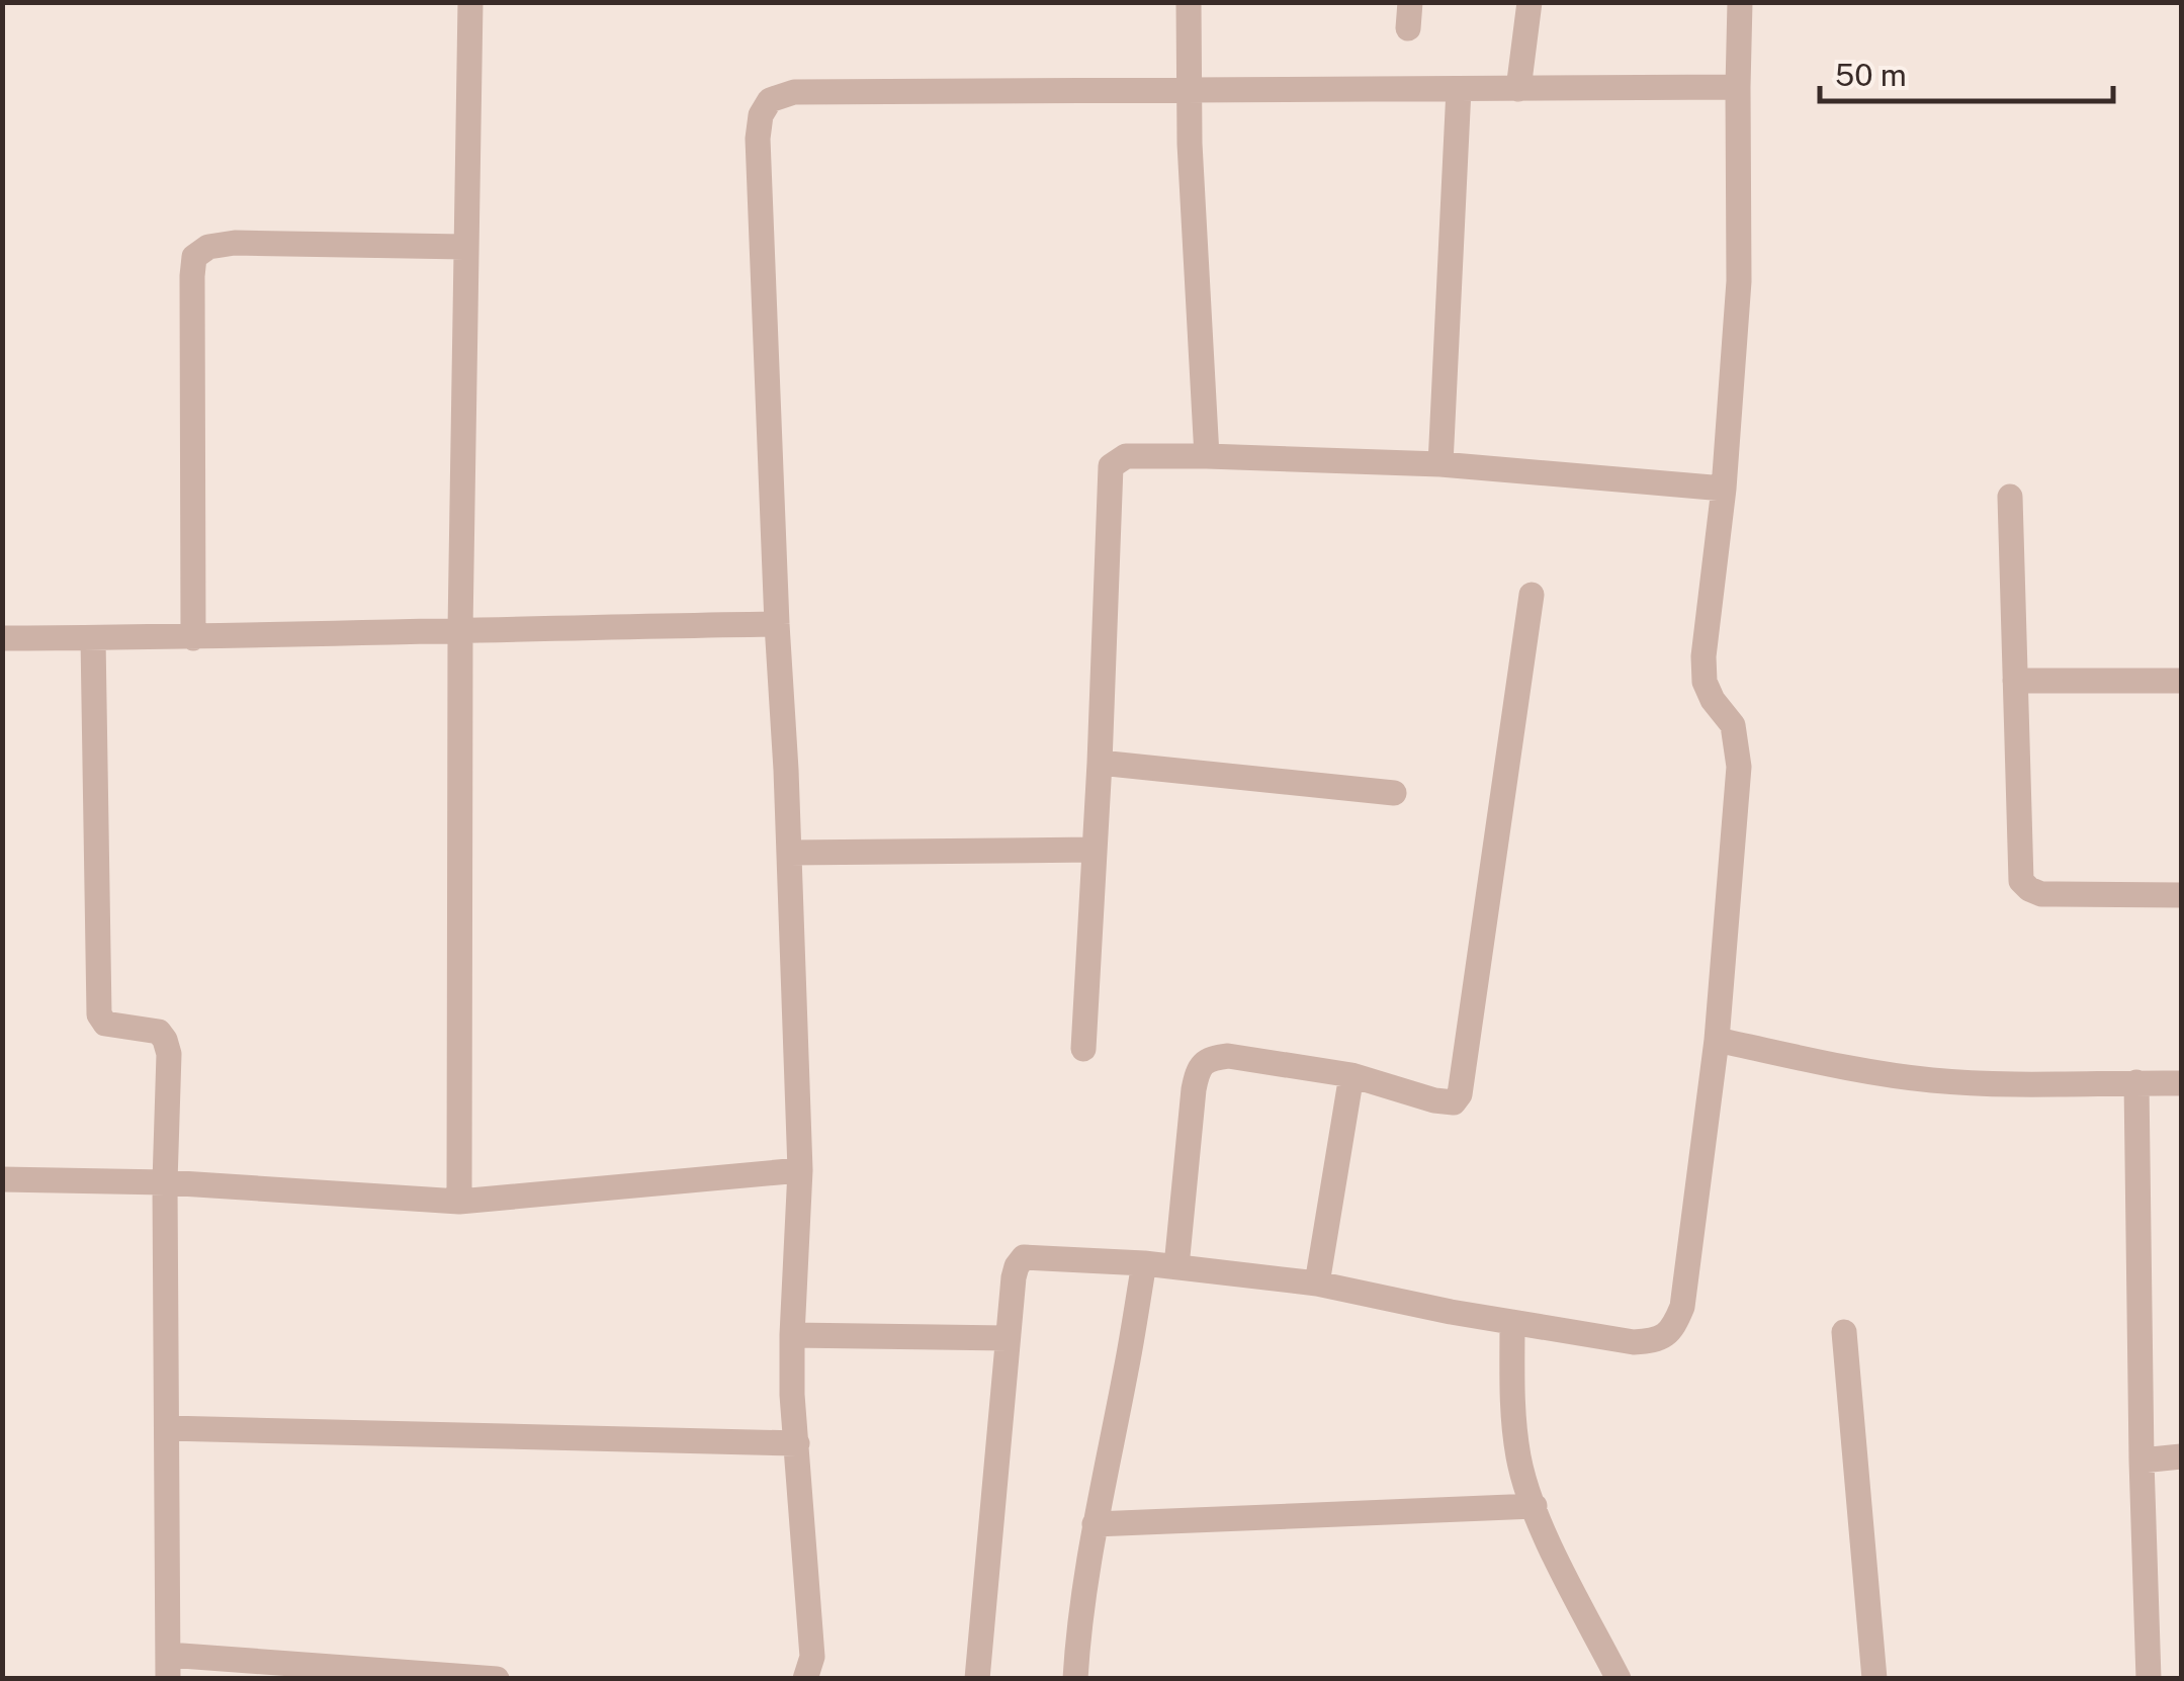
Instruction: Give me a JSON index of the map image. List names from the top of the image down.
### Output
{
  "scale_bar": "50 m"
}
